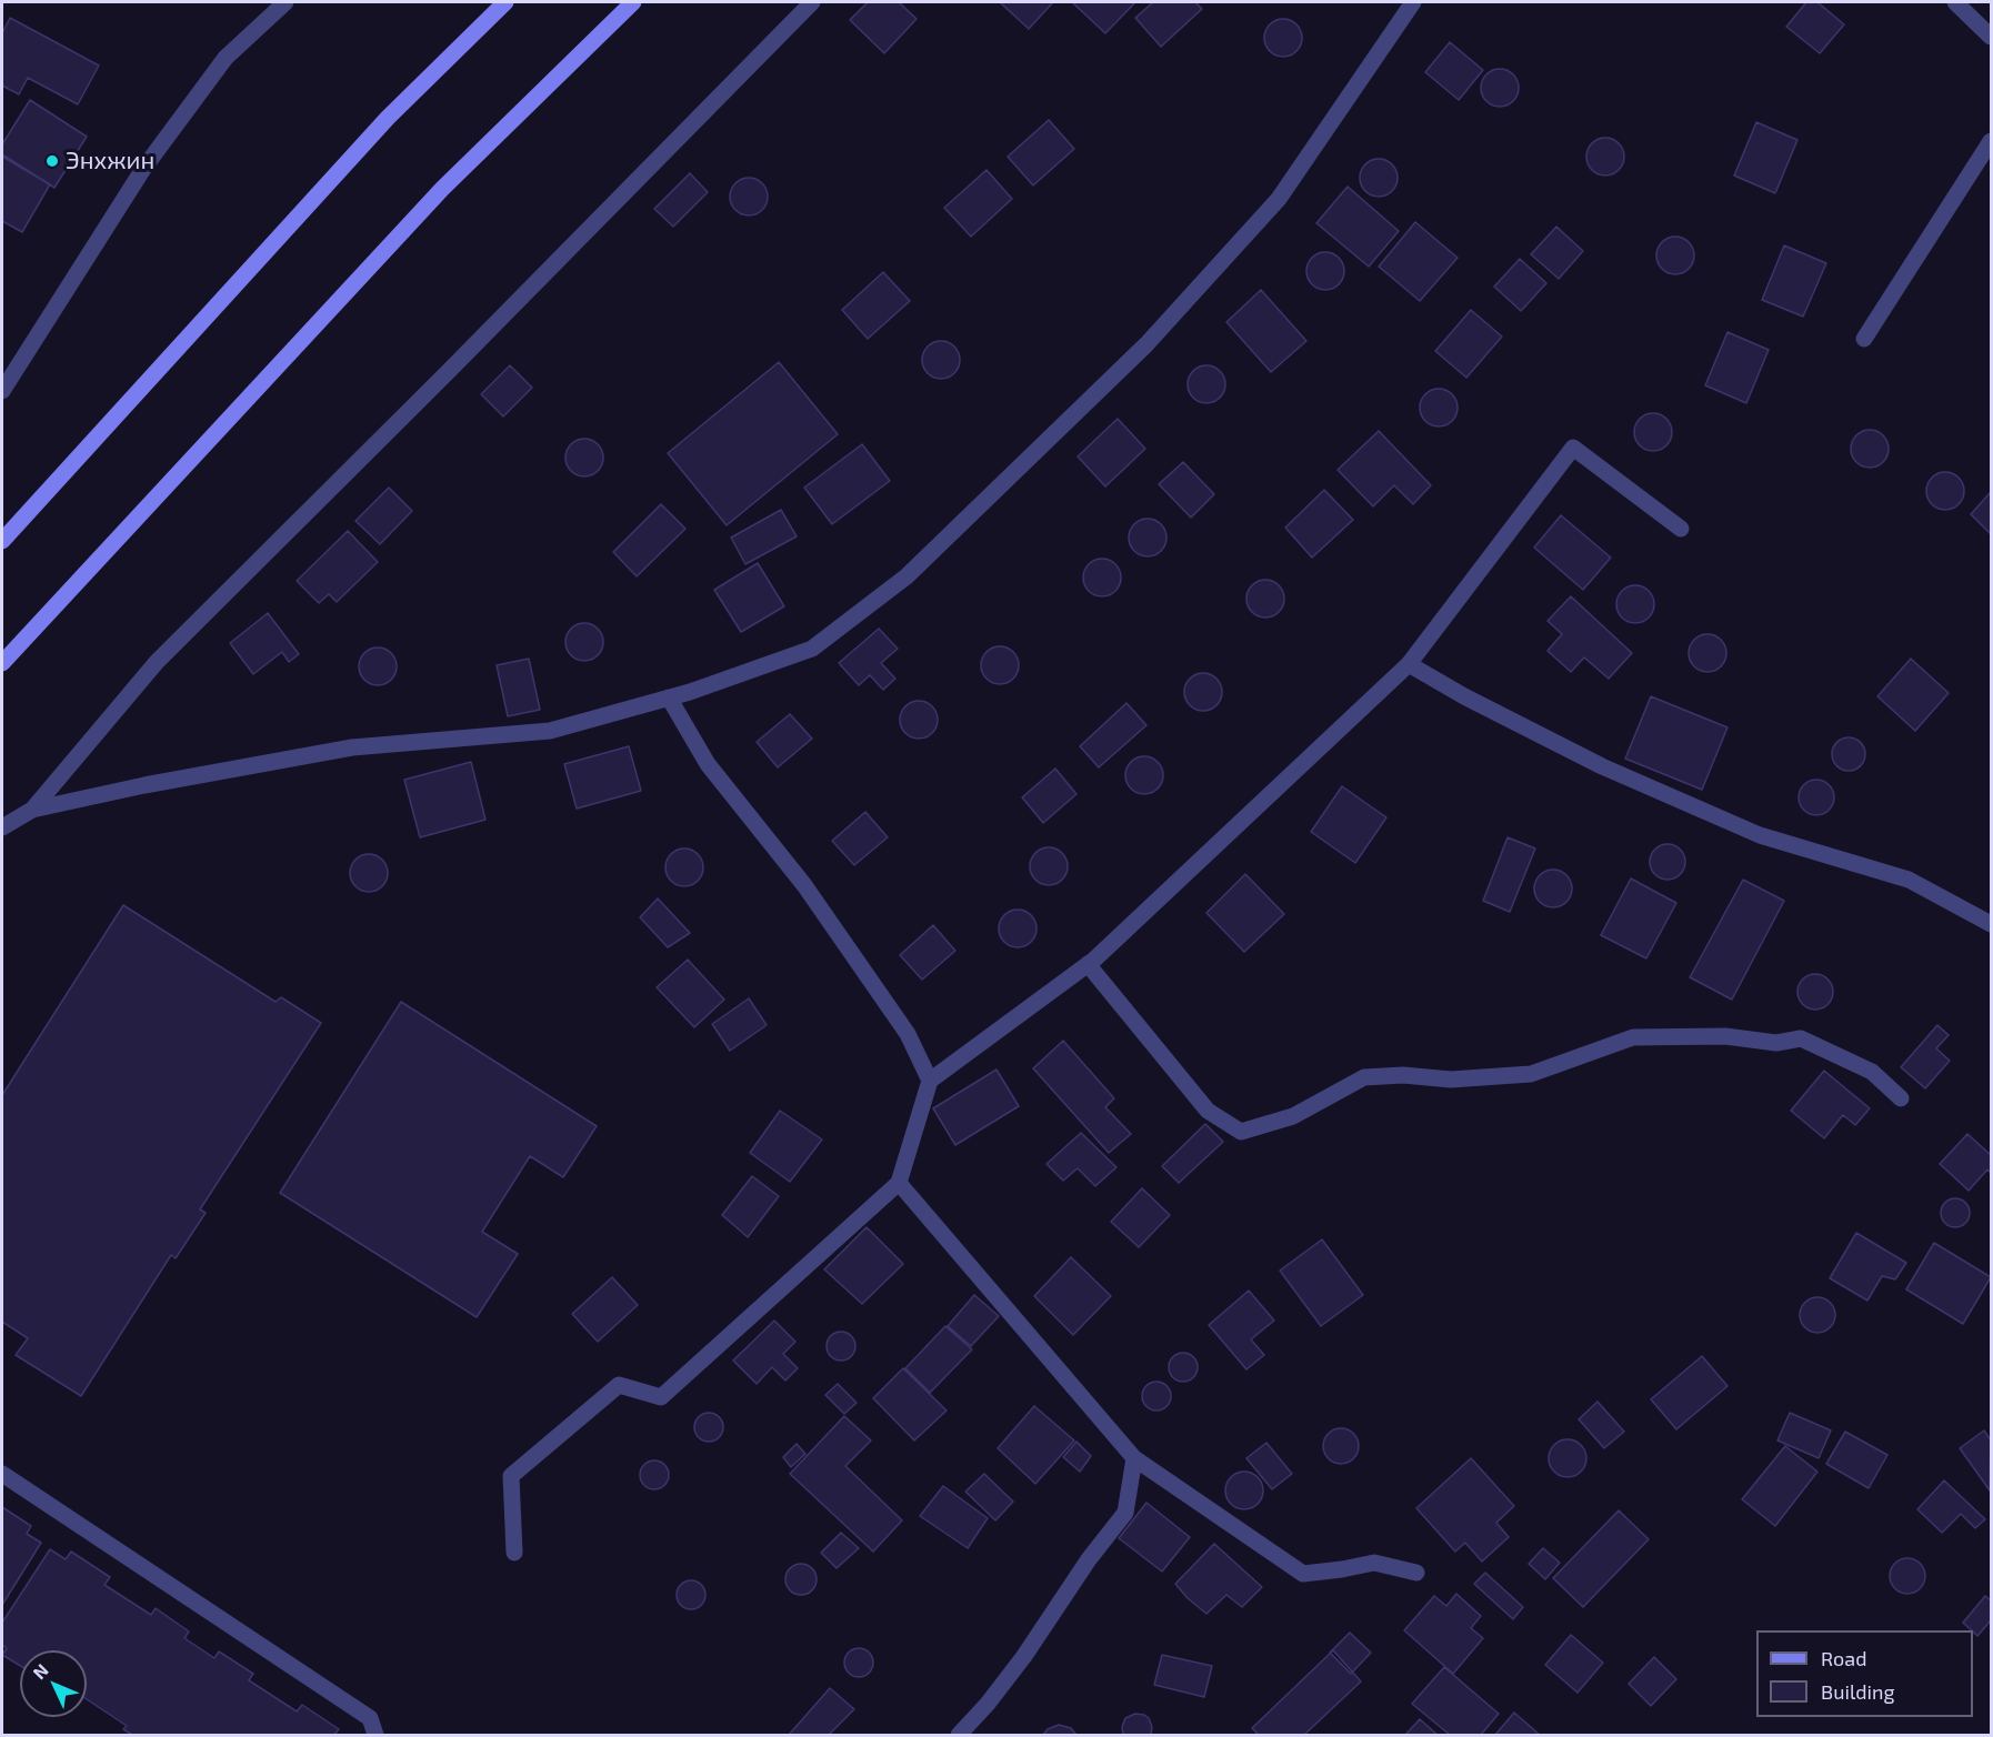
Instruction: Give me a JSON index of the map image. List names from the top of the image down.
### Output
{
  "places": ["Энхжин"],
  "legend": ["Road", "Building"],
  "north": "top left"
}
